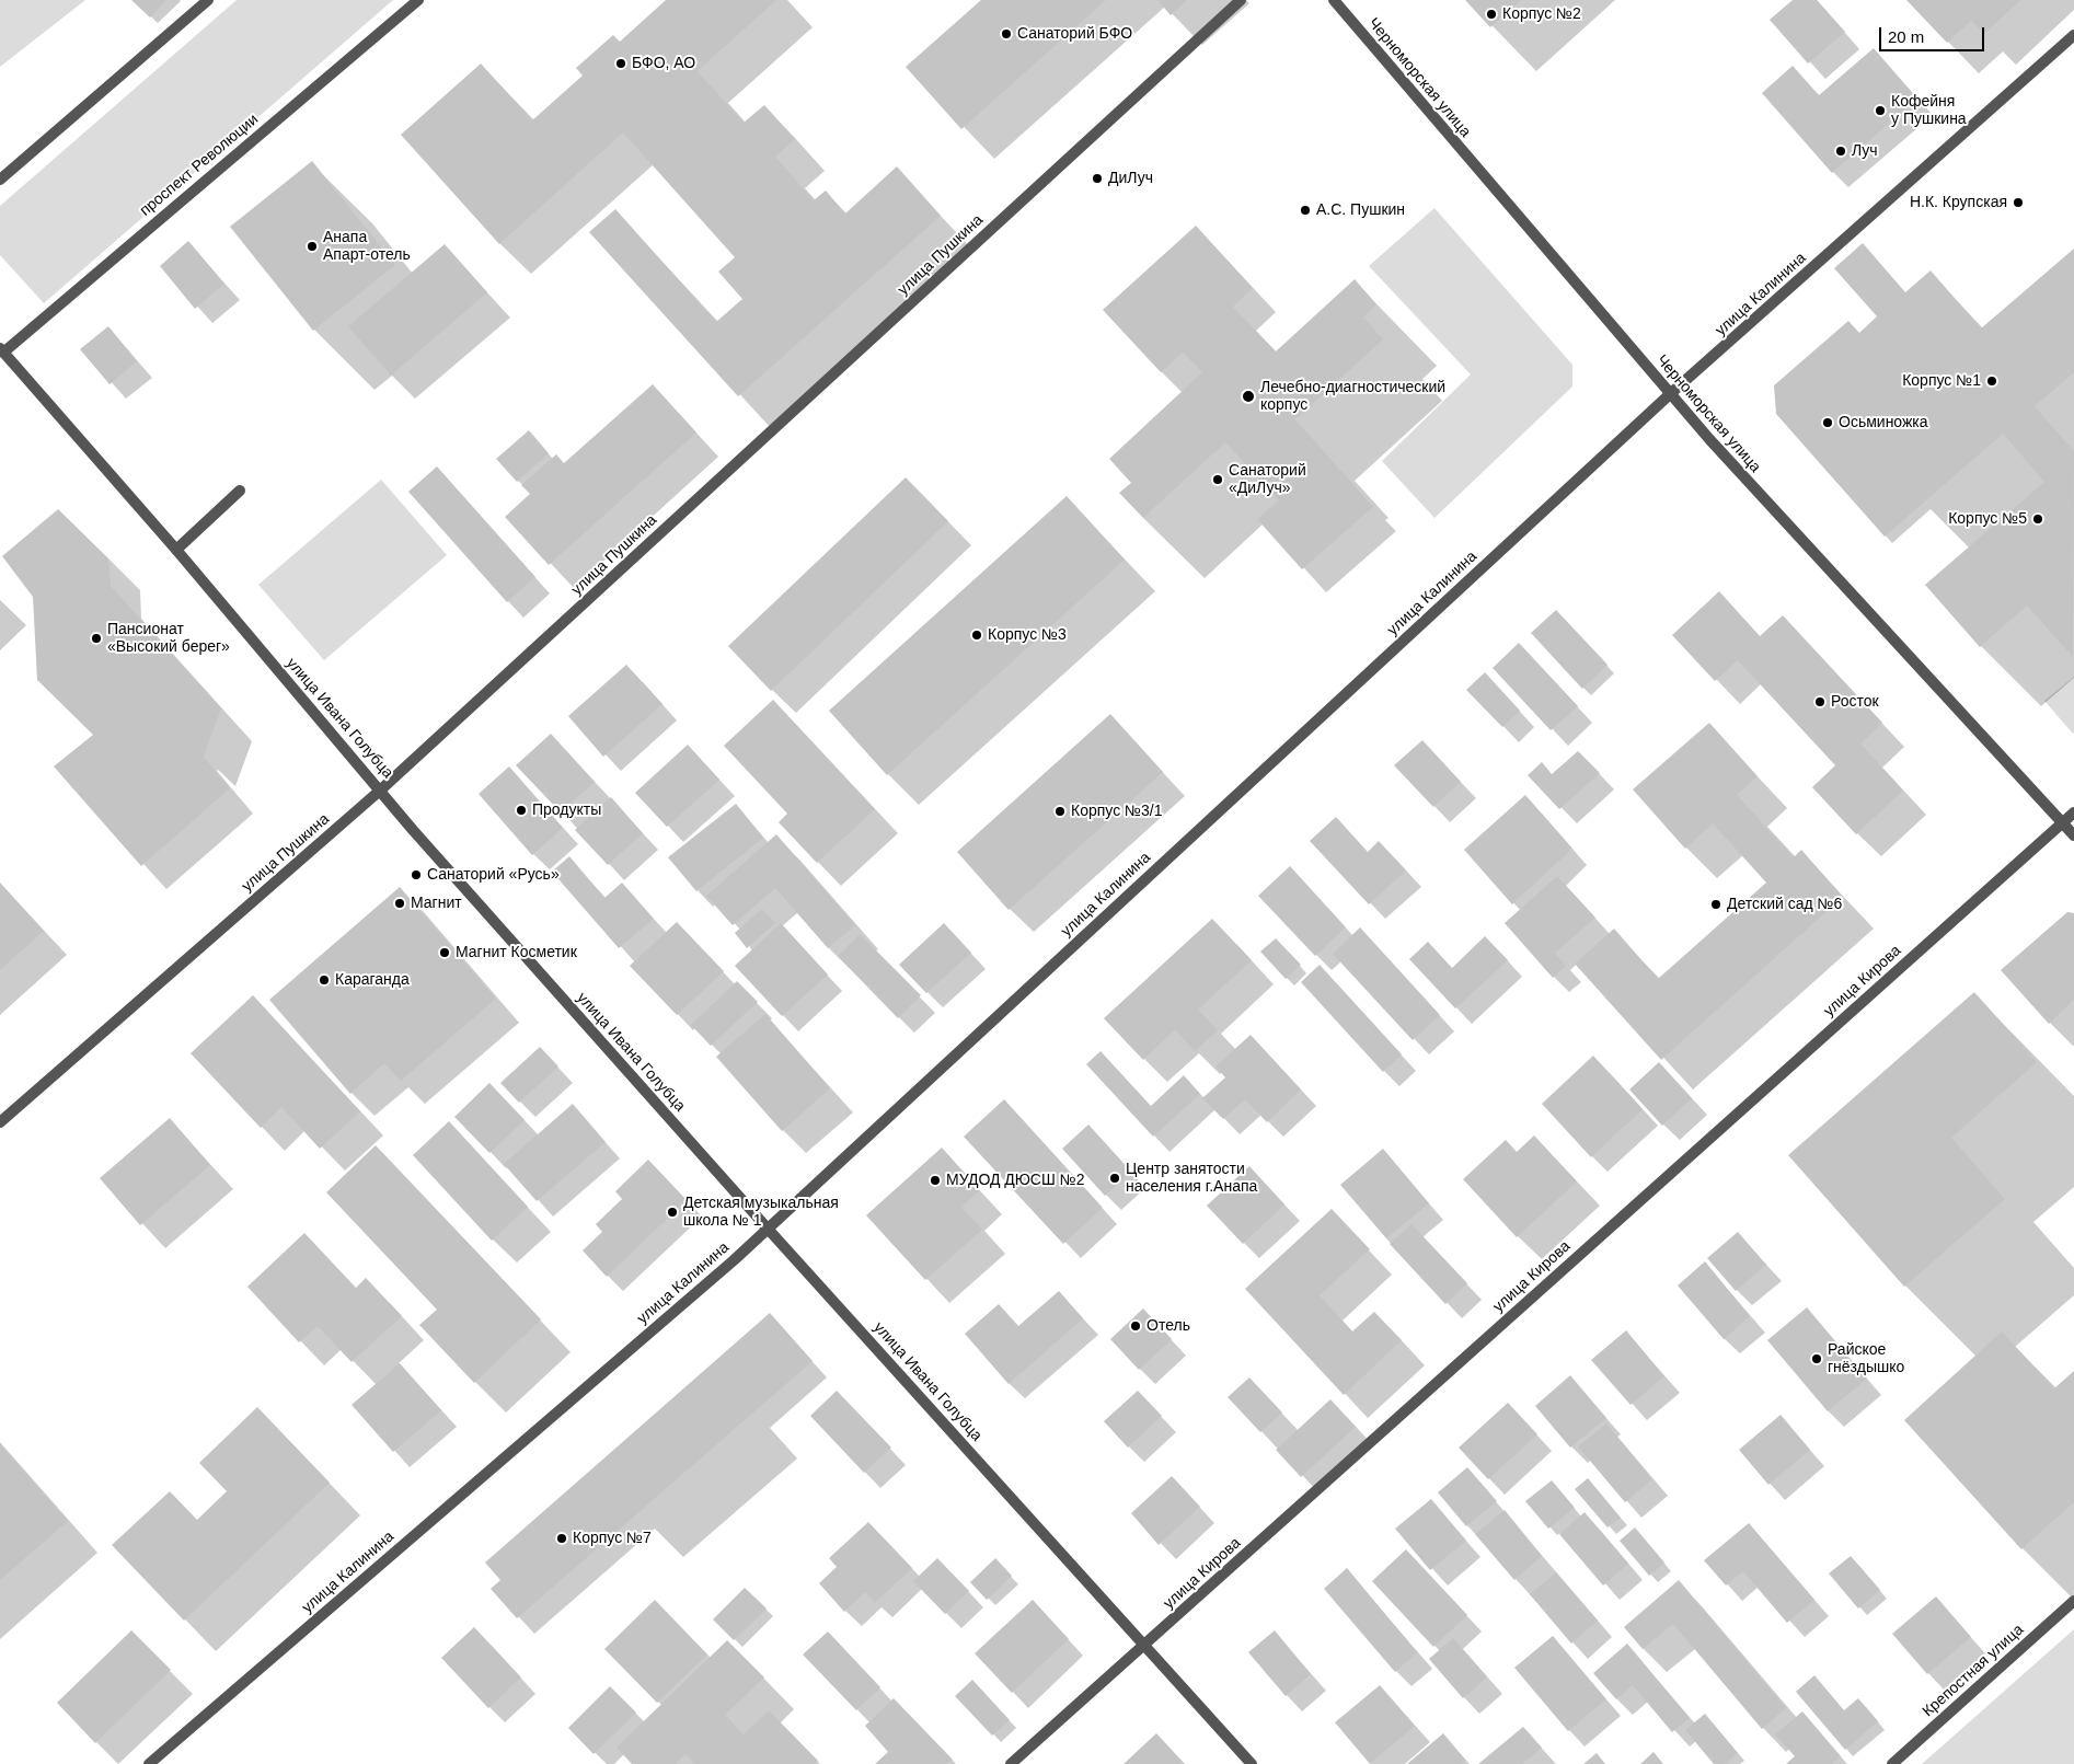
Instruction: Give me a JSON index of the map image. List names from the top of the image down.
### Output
{
  "streets": {
    "street": [
      "Черноморская улица",
      "проспект Революции",
      "улица Пушкина",
      "улица Калинина",
      "улица Ивана Голубца",
      "улица Кирова",
      "Крепостная улица"
    ]
  },
  "crossings": [
    ["Черноморская улица", "улица Калинина"],
    ["Черноморская улица", "улица Кирова"],
    ["проспект Революции", "улица Ивана Голубца"],
    ["улица Пушкина", "улица Ивана Голубца"],
    ["улица Калинина", "улица Ивана Голубца"],
    ["улица Ивана Голубца", "улица Кирова"]
  ],
  "places": [
    "Корпус №2",
    "Санаторий БФО",
    "БФО, АО",
    "Кофейня у Пушкина",
    "Луч",
    "ДиЛуч",
    "Н.К. Крупская",
    "А.С. Пушкин",
    "Анапа Апарт-отель",
    "Корпус №1",
    "Лечебно-диагностический корпус",
    "Осьминожка",
    "Санаторий «ДиЛуч»",
    "Корпус №5",
    "Корпус №3",
    "Пансионат «Высокий берег»",
    "Росток",
    "Продукты",
    "Корпус №3/1",
    "Санаторий «Русь»",
    "Магнит",
    "Детский сад №6",
    "Магнит Косметик",
    "Караганда",
    "Центр занятости населения г.Анапа",
    "МУДОД ДЮСШ №2",
    "Детская музыкальная школа № 1",
    "Отель",
    "Райское гнёздышко",
    "Корпус №7"
  ],
  "scale_bar": "20 m"
}
